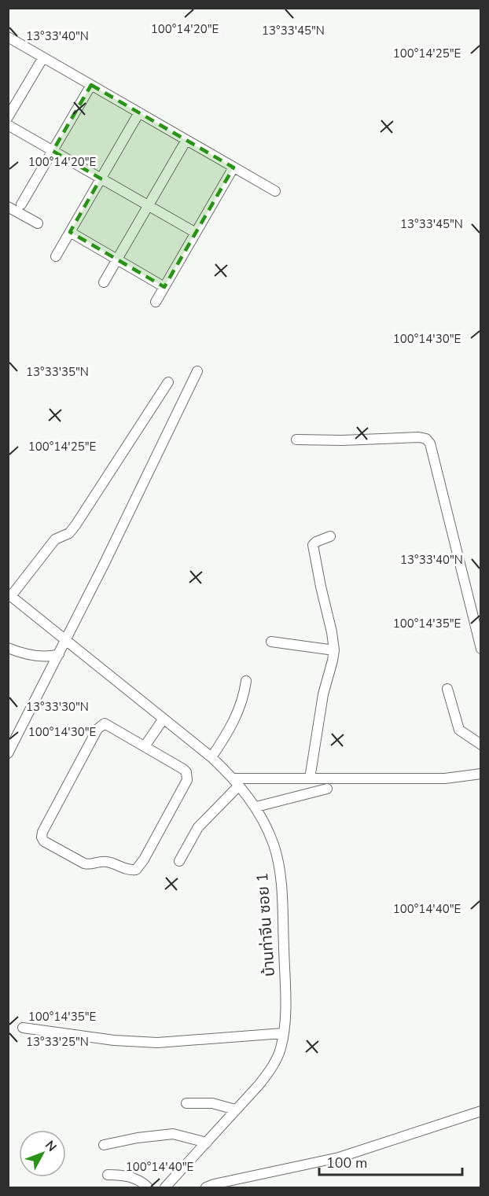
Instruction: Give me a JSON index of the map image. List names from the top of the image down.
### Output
{
  "streets": {
    "street": ["บ้านท่าจีน ซอย 1"]
  },
  "scale_bar": "100 m",
  "north": "top right",
  "coordinates": [
    "100°14'20\"E",
    "13°33'45\"N",
    "13°33'40\"N",
    "100°14'25\"E",
    "100°14'30\"E",
    "13°33'35\"N",
    "100°14'35\"E",
    "13°33'30\"N",
    "100°14'40\"E",
    "13°33'25\"N"
  ]
}
